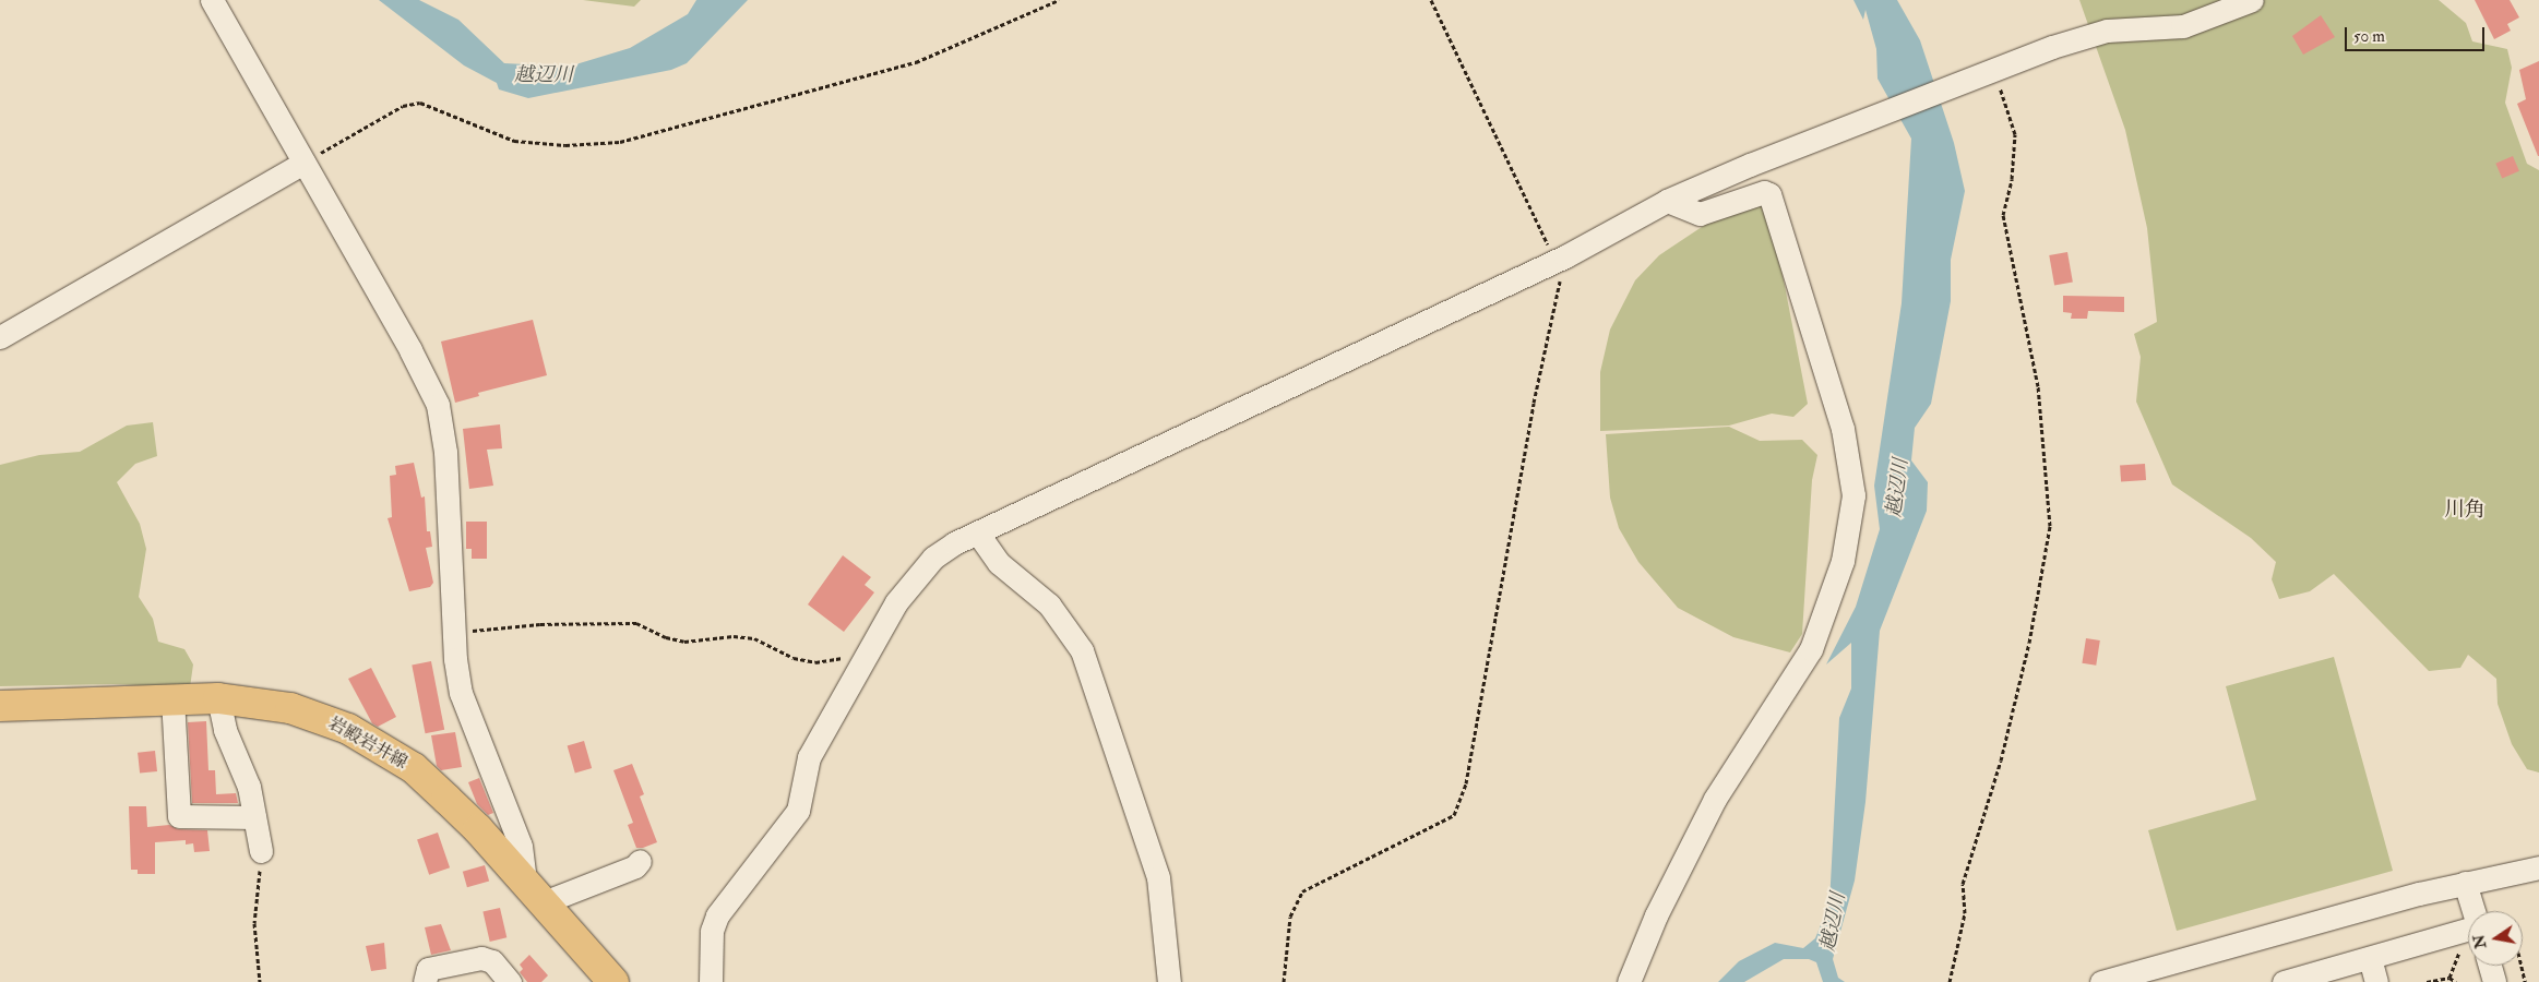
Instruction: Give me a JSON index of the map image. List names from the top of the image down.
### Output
{
  "streets": {
    "main road": ["岩殿岩井線"]
  },
  "districts": ["川角"],
  "water": ["越辺川"],
  "scale_bar": "50 m",
  "north": "left"
}
